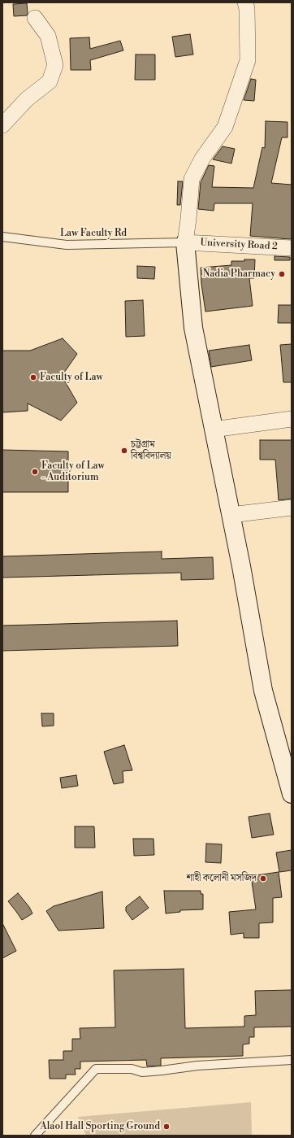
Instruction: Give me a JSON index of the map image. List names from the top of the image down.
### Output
{
  "streets": {
    "street": ["University Road 2"],
    "lane": ["Law Faculty Rd"]
  },
  "crossings": [
    ["Law Faculty Rd", "University Road 2"]
  ],
  "places": [
    "Nadia Pharmacy",
    "Faculty of Law",
    "চট্টগ্রাম বিশ্ববিদ্যালয়",
    "Faculty of Law - Auditorium",
    "শাহী কলোনী মসজিদ",
    "Alaol Hall Sporting Ground"
  ]
}
